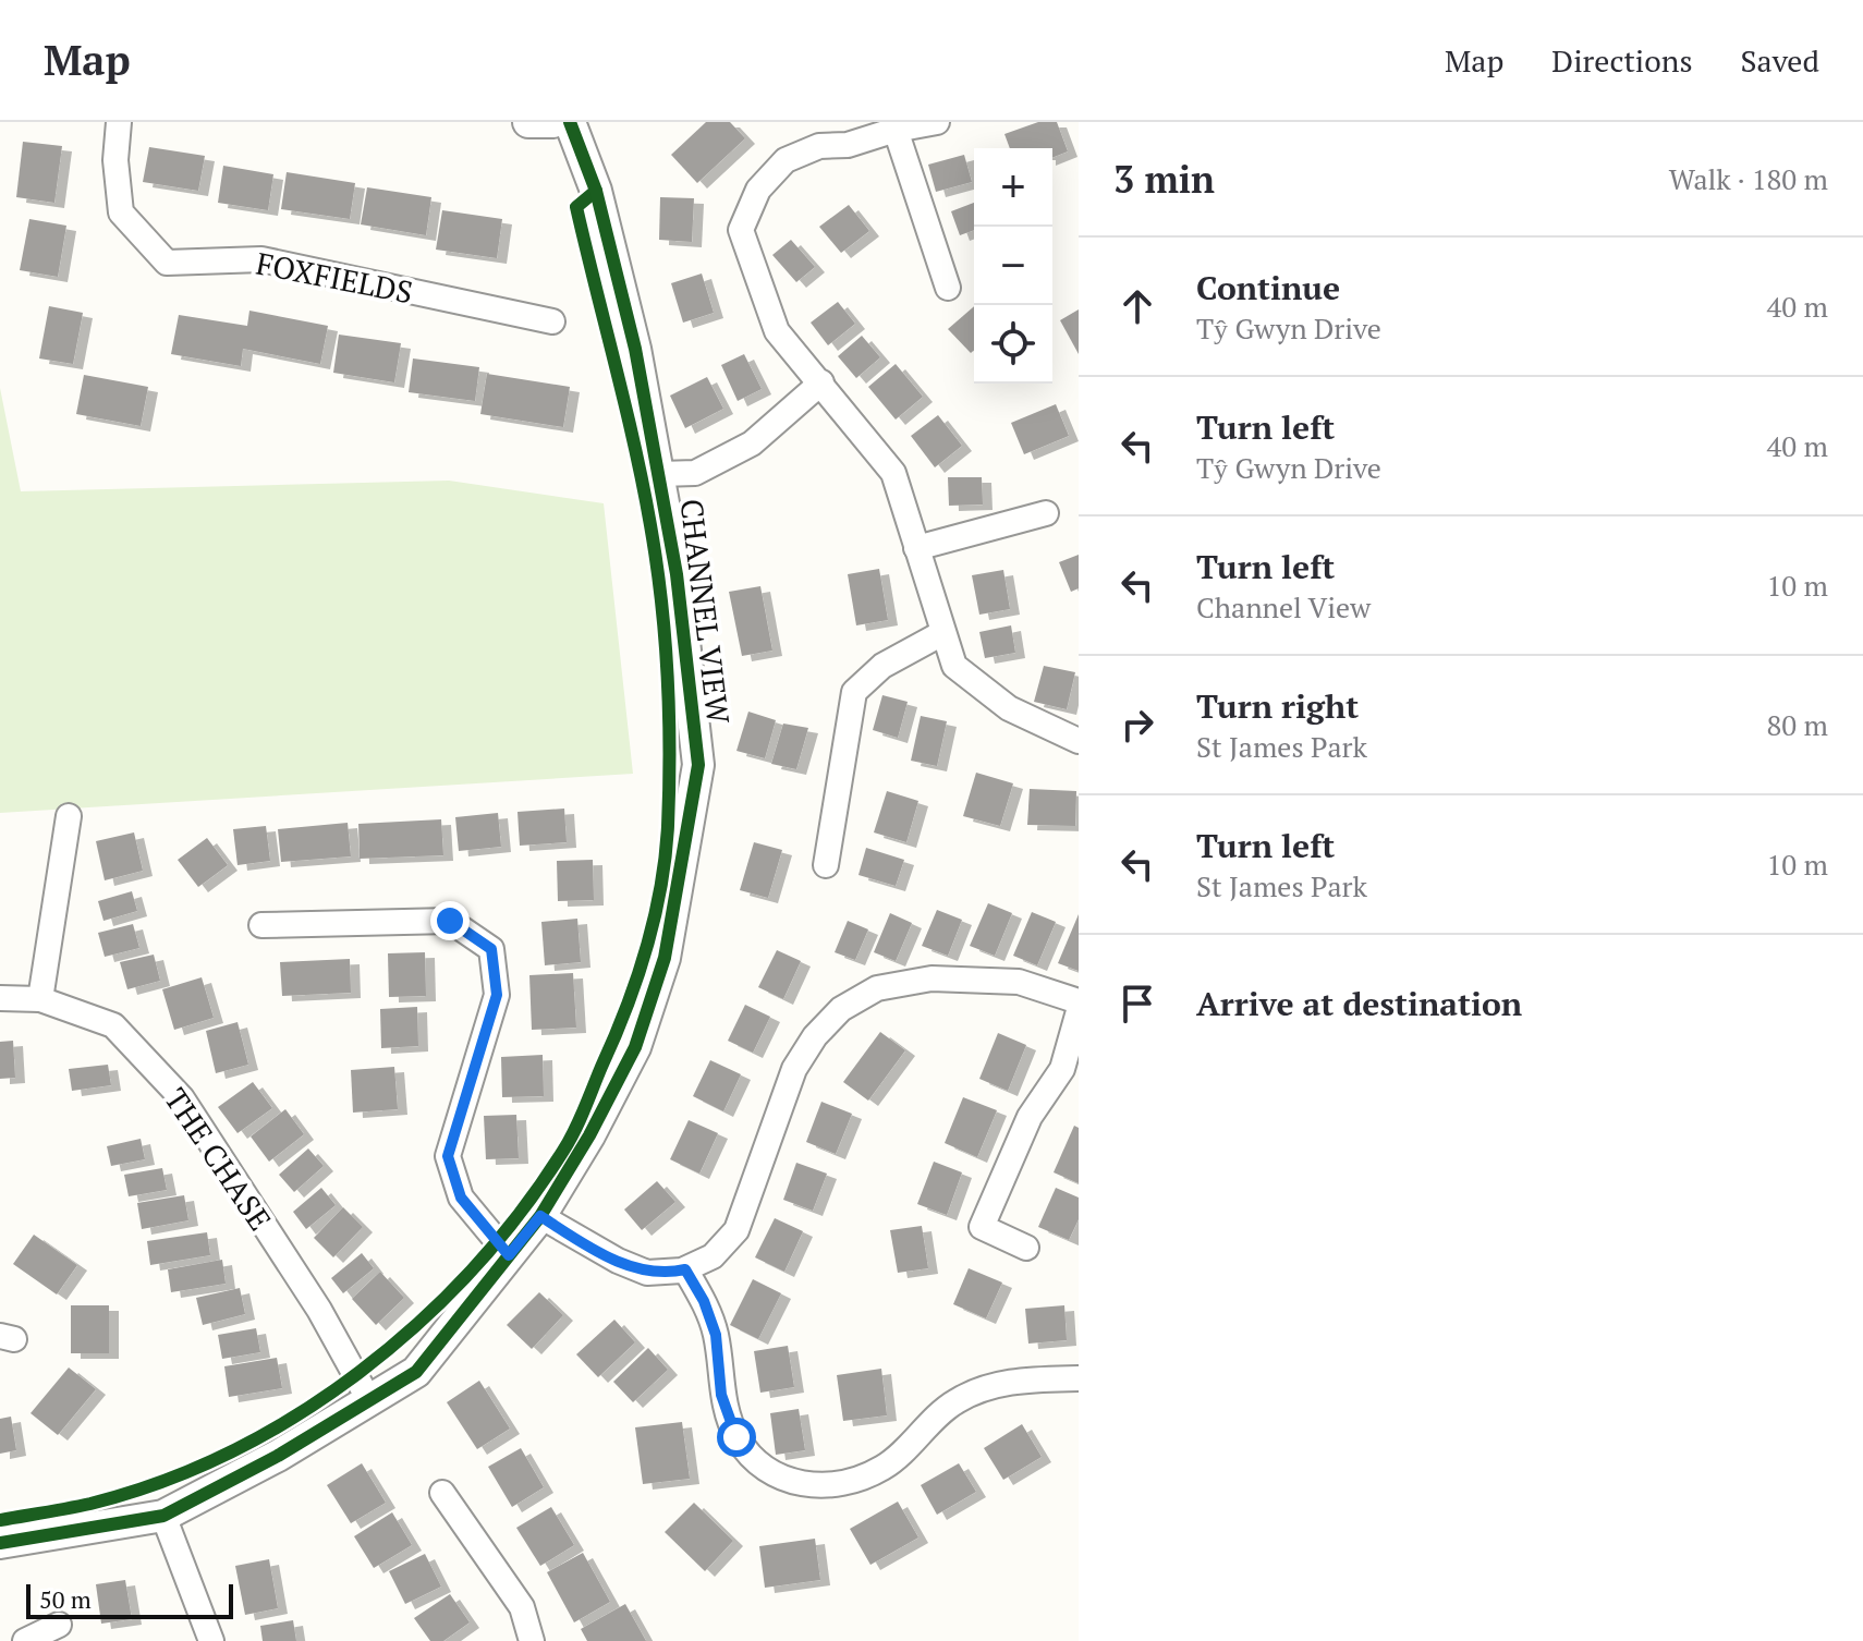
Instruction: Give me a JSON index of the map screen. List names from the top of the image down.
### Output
{
  "streets": {
    "street": ["FOXFIELDS", "CHANNEL VIEW", "THE CHASE"]
  },
  "crossings": [
    ["CHANNEL VIEW", "THE CHASE"]
  ],
  "scale_bar": "50 m",
  "page": {
    "header": "Map",
    "nav": ["Map", "Directions", "Saved"],
    "heading": ["3 min", "Walk · 180 m"],
    "map_buttons": ["+", "−"],
    "list": [
      ["Continue", "Tŷ Gwyn Drive", "40 m"],
      ["Turn left", "Tŷ Gwyn Drive", "40 m"],
      ["Turn left", "Channel View", "10 m"],
      ["Turn right", "St James Park", "80 m"],
      ["Turn left", "St James Park", "10 m"],
      "Arrive at destination"
    ],
    "scale": "50 m"
  }
}
